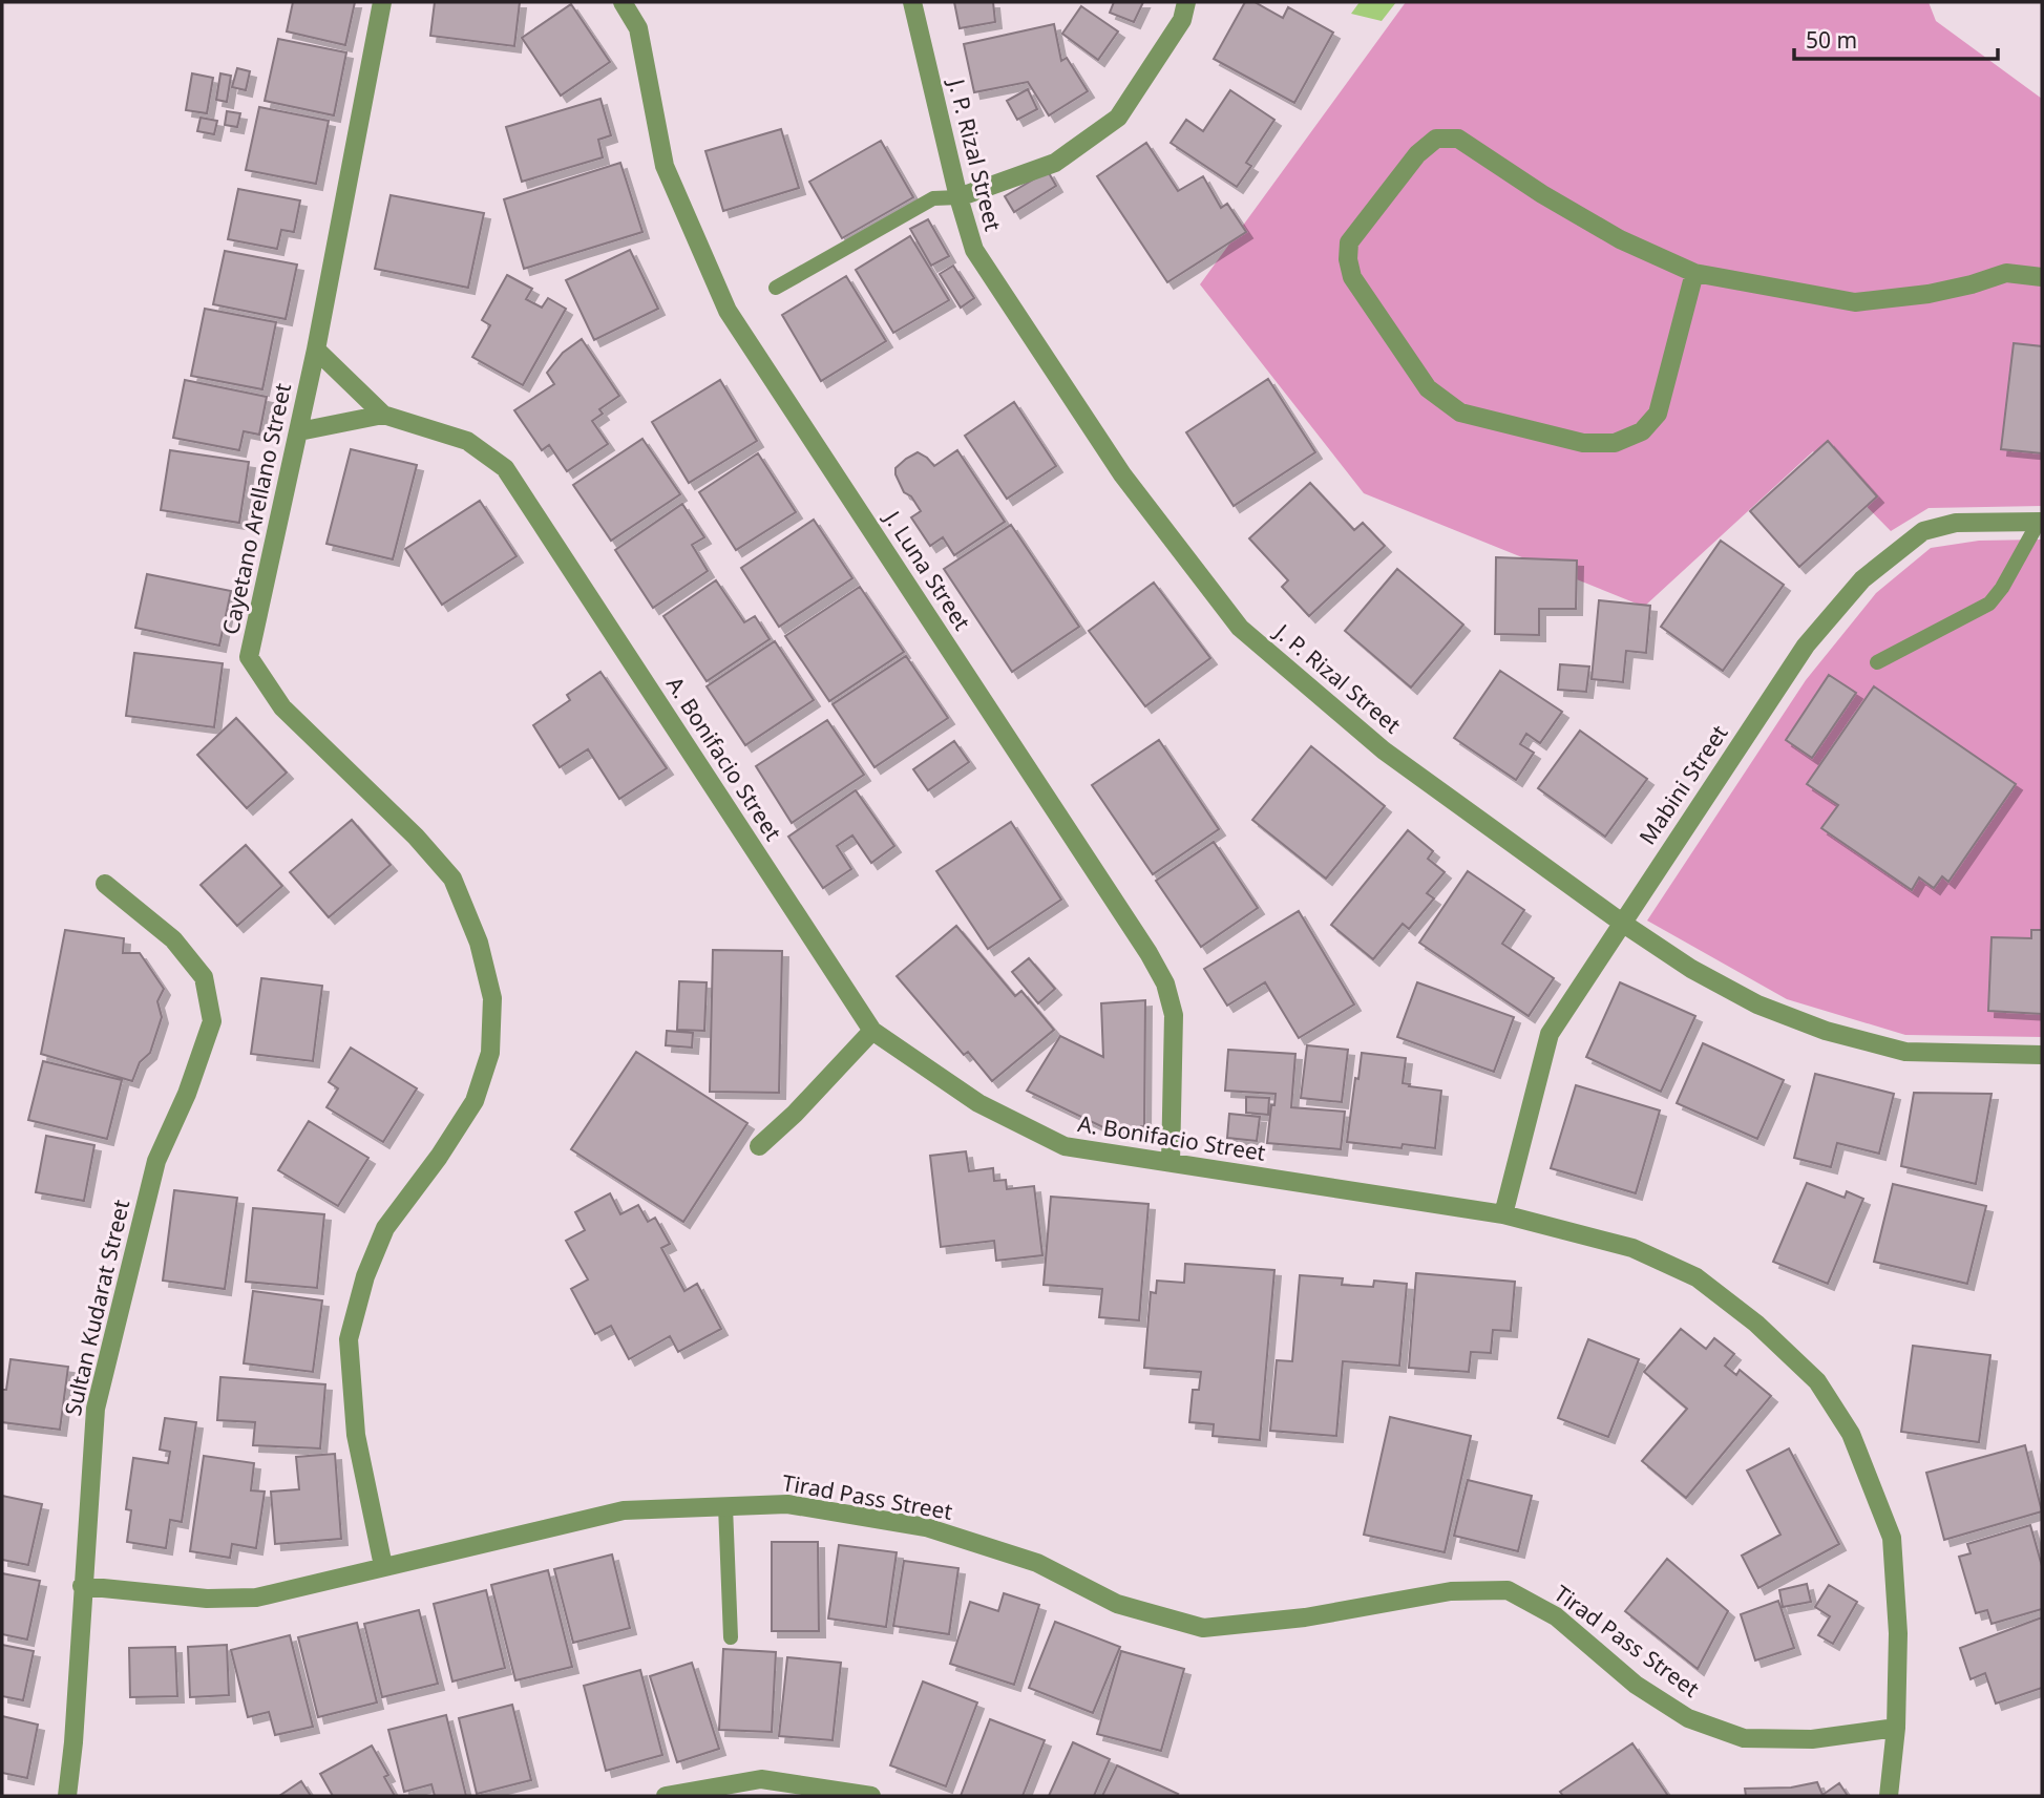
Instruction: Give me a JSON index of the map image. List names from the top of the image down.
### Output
{
  "streets": {
    "street": [
      "J. P. Rizal Street",
      "Cayetano Arellano Street",
      "J. Luna Street",
      "A. Bonifacio Street",
      "Mabini Street",
      "Sultan Kudarat Street",
      "Tirad Pass Street"
    ]
  },
  "crossings": [
    ["J. P. Rizal Street", "Mabini Street"],
    ["Cayetano Arellano Street", "A. Bonifacio Street"],
    ["Cayetano Arellano Street", "Tirad Pass Street"],
    ["J. Luna Street", "A. Bonifacio Street"],
    ["A. Bonifacio Street", "Mabini Street"],
    ["A. Bonifacio Street", "Tirad Pass Street"],
    ["Sultan Kudarat Street", "Tirad Pass Street"]
  ],
  "scale_bar": "50 m"
}
